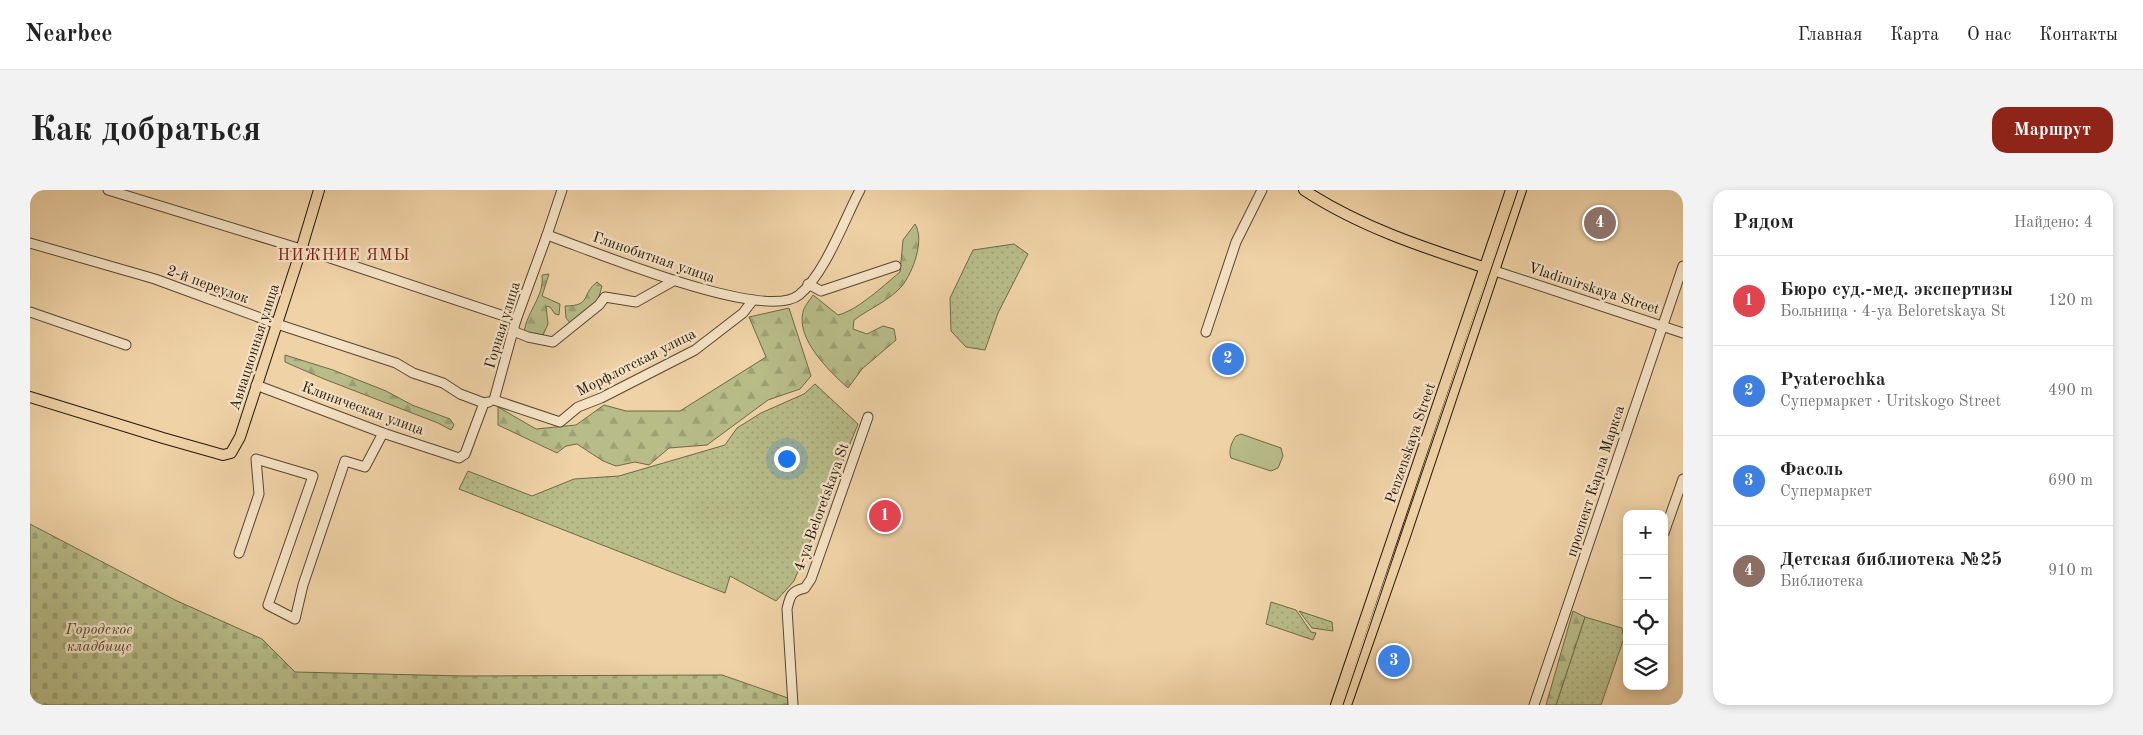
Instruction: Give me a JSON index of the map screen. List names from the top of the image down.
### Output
{
  "streets": {
    "main road": ["Авиационная улица", "Penzenskaya Street"],
    "street": [
      "Глинобитная улица",
      "2-й переулок",
      "Vladimirskaya Street",
      "Горная улица",
      "Морфлотская улица",
      "Клиническая улица",
      "проспект Карла Маркса",
      "4-ya Beloretskaya St"
    ]
  },
  "crossings": [
    ["Глинобитная улица", "Горная улица"],
    ["Глинобитная улица", "Морфлотская улица"],
    ["2-й переулок", "Авиационная улица"],
    ["2-й переулок", "Клиническая улица"],
    ["Vladimirskaya Street", "Penzenskaya Street"],
    ["Vladimirskaya Street", "проспект Карла Маркса"],
    ["Горная улица", "Морфлотская улица"],
    ["Авиационная улица", "Клиническая улица"]
  ],
  "districts": ["НИЖНИЕ ЯМЫ"],
  "parks": ["Городское кладбище"],
  "page": {
    "header": "Nearbee",
    "nav": [
      "Главная",
      "Карта",
      "О нас",
      "Контакты"
    ],
    "buttons": "Маршрут",
    "title": "Как добраться",
    "heading": ["Рядом", "Найдено: 4"],
    "pins": [
      "4",
      "2",
      "1",
      "3"
    ],
    "list": [
      {
        "mark": "1",
        "name": "Бюро суд.-мед. экспертизы",
        "note": "Больница · 4-ya Beloretskaya St",
        "value": "120 m"
      },
      {
        "mark": "2",
        "name": "Pyaterochka",
        "note": "Супермаркет · Uritskogo Street",
        "value": "490 m"
      },
      {
        "mark": "3",
        "name": "Фасоль",
        "note": "Супермаркет",
        "value": "690 m"
      },
      {
        "mark": "4",
        "name": "Детская библиотека №25",
        "note": "Библиотека",
        "value": "910 m"
      }
    ],
    "map_buttons": ["+", "−"]
  }
}
